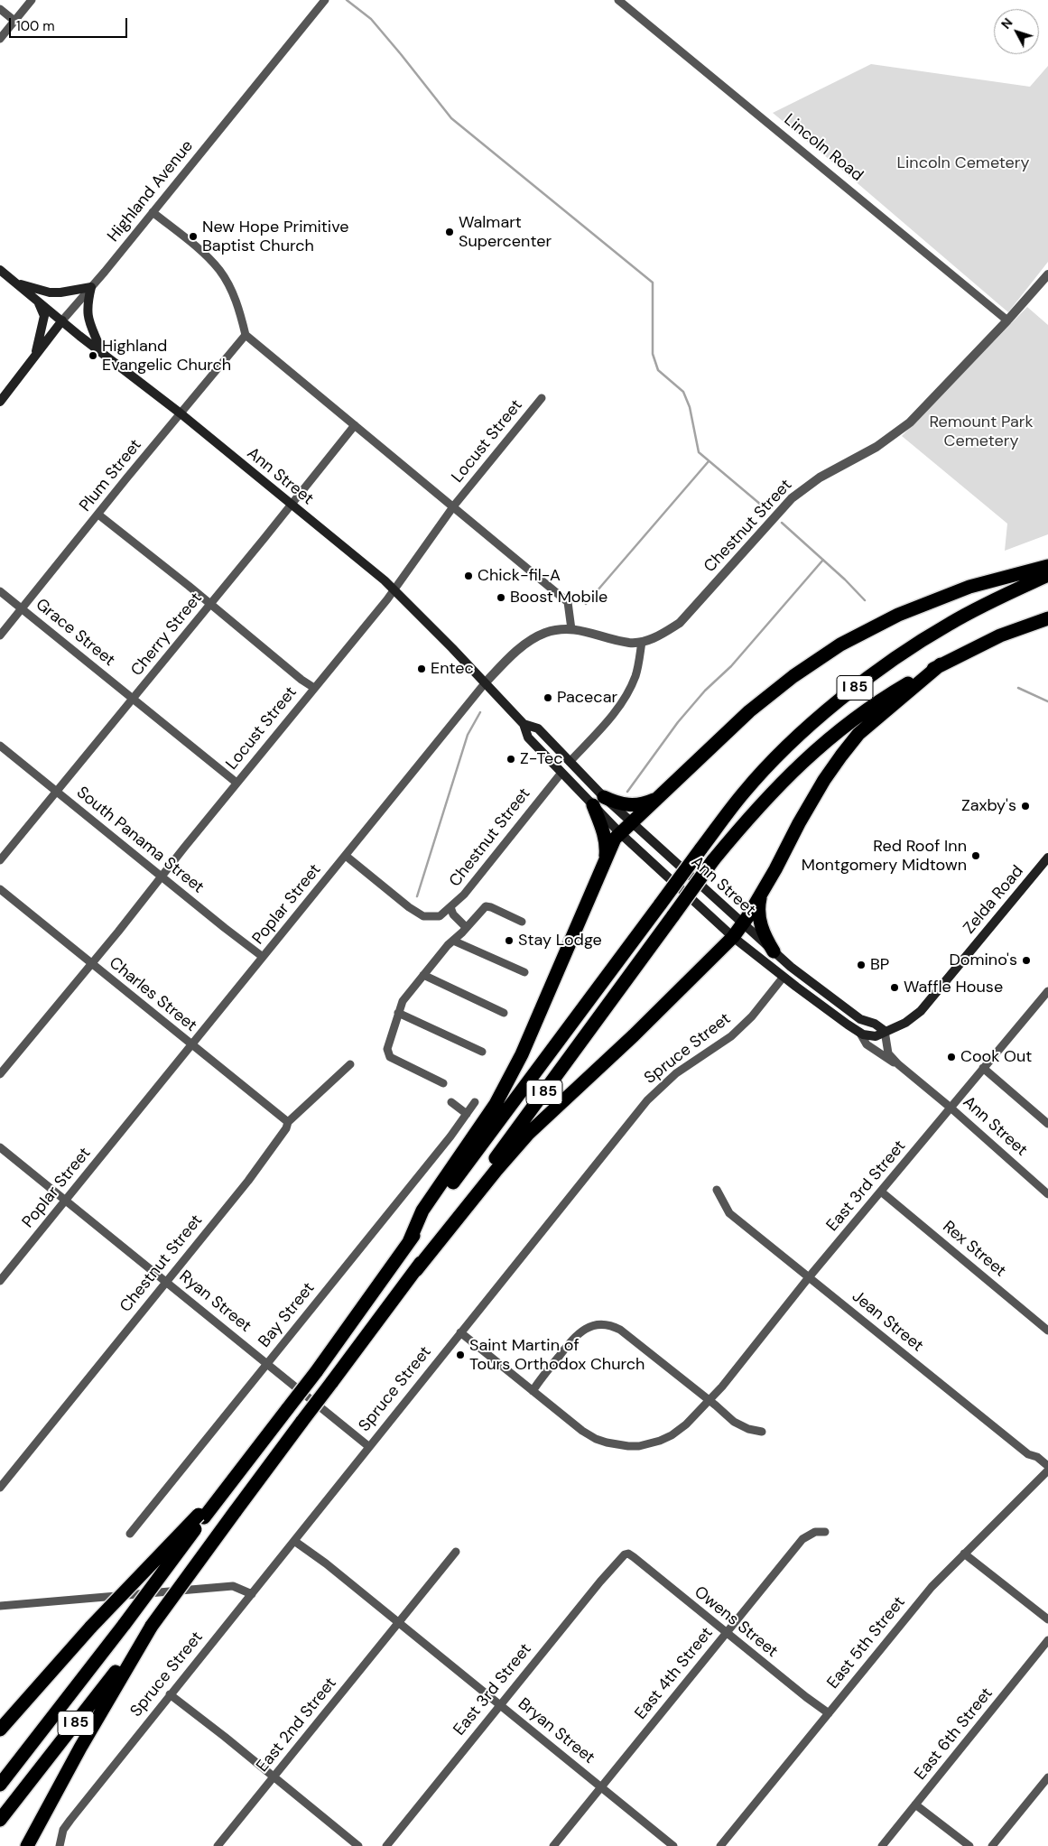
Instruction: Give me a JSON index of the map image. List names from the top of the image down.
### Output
{
  "streets": {
    "highway": ["I 85"],
    "main road": ["Highland Avenue", "Ann Street", "Zelda Road"],
    "street": [
      "Lincoln Road",
      "Locust Street",
      "Plum Street",
      "Chestnut Street",
      "Grace Street",
      "Cherry Street",
      "South Panama Street",
      "Poplar Street",
      "Charles Street",
      "Spruce Street",
      "East 3rd Street",
      "Rex Street",
      "Ryan Street",
      "Bay Street",
      "Jean Street",
      "Owens Street",
      "East 5th Street",
      "East 4th Street",
      "East 2nd Street",
      "Bryan Street",
      "East 6th Street"
    ]
  },
  "crossings": [
    ["Lincoln Road", "Chestnut Street"],
    ["Highland Avenue", "Ann Street"],
    ["Locust Street", "Ann Street"],
    ["Locust Street", "Grace Street"],
    ["Locust Street", "South Panama Street"],
    ["Locust Street", "Charles Street"],
    ["Plum Street", "Ann Street"],
    ["Plum Street", "Grace Street"],
    ["Ann Street", "Chestnut Street"],
    ["Ann Street", "Cherry Street"],
    ["Ann Street", "Zelda Road"],
    ["Ann Street", "Poplar Street"],
    ["Ann Street", "Spruce Street"],
    ["Ann Street", "East 3rd Street"],
    ["Chestnut Street", "Poplar Street"],
    ["Chestnut Street", "Charles Street"],
    ["Chestnut Street", "Ryan Street"],
    ["Grace Street", "Cherry Street"],
    ["Cherry Street", "South Panama Street"],
    ["South Panama Street", "Poplar Street"],
    ["Poplar Street", "Charles Street"],
    ["Poplar Street", "Ryan Street"],
    ["Spruce Street", "East 3rd Street"],
    ["Spruce Street", "Ryan Street"],
    ["Spruce Street", "Bryan Street"],
    ["East 3rd Street", "Rex Street"],
    ["East 3rd Street", "Jean Street"],
    ["East 3rd Street", "Owens Street"],
    ["East 3rd Street", "Bryan Street"],
    ["Ryan Street", "Bay Street"],
    ["Owens Street", "East 5th Street"],
    ["Owens Street", "East 4th Street"],
    ["East 4th Street", "Bryan Street"],
    ["East 2nd Street", "Bryan Street"]
  ],
  "parks": ["Lincoln Cemetery", "Remount Park Cemetery"],
  "places": [
    "Walmart Supercenter",
    "New Hope Primitive Baptist Church",
    "Highland Evangelic Church",
    "Chick-fil-A",
    "Boost Mobile",
    "Entec",
    "Pacecar",
    "Z-Tec",
    "Zaxby's",
    "Red Roof Inn Montgomery Midtown",
    "Stay Lodge",
    "Domino's",
    "BP",
    "Waffle House",
    "Cook Out",
    "Saint Martin of Tours Orthodox Church"
  ],
  "scale_bar": "100 m",
  "north": "top left"
}
